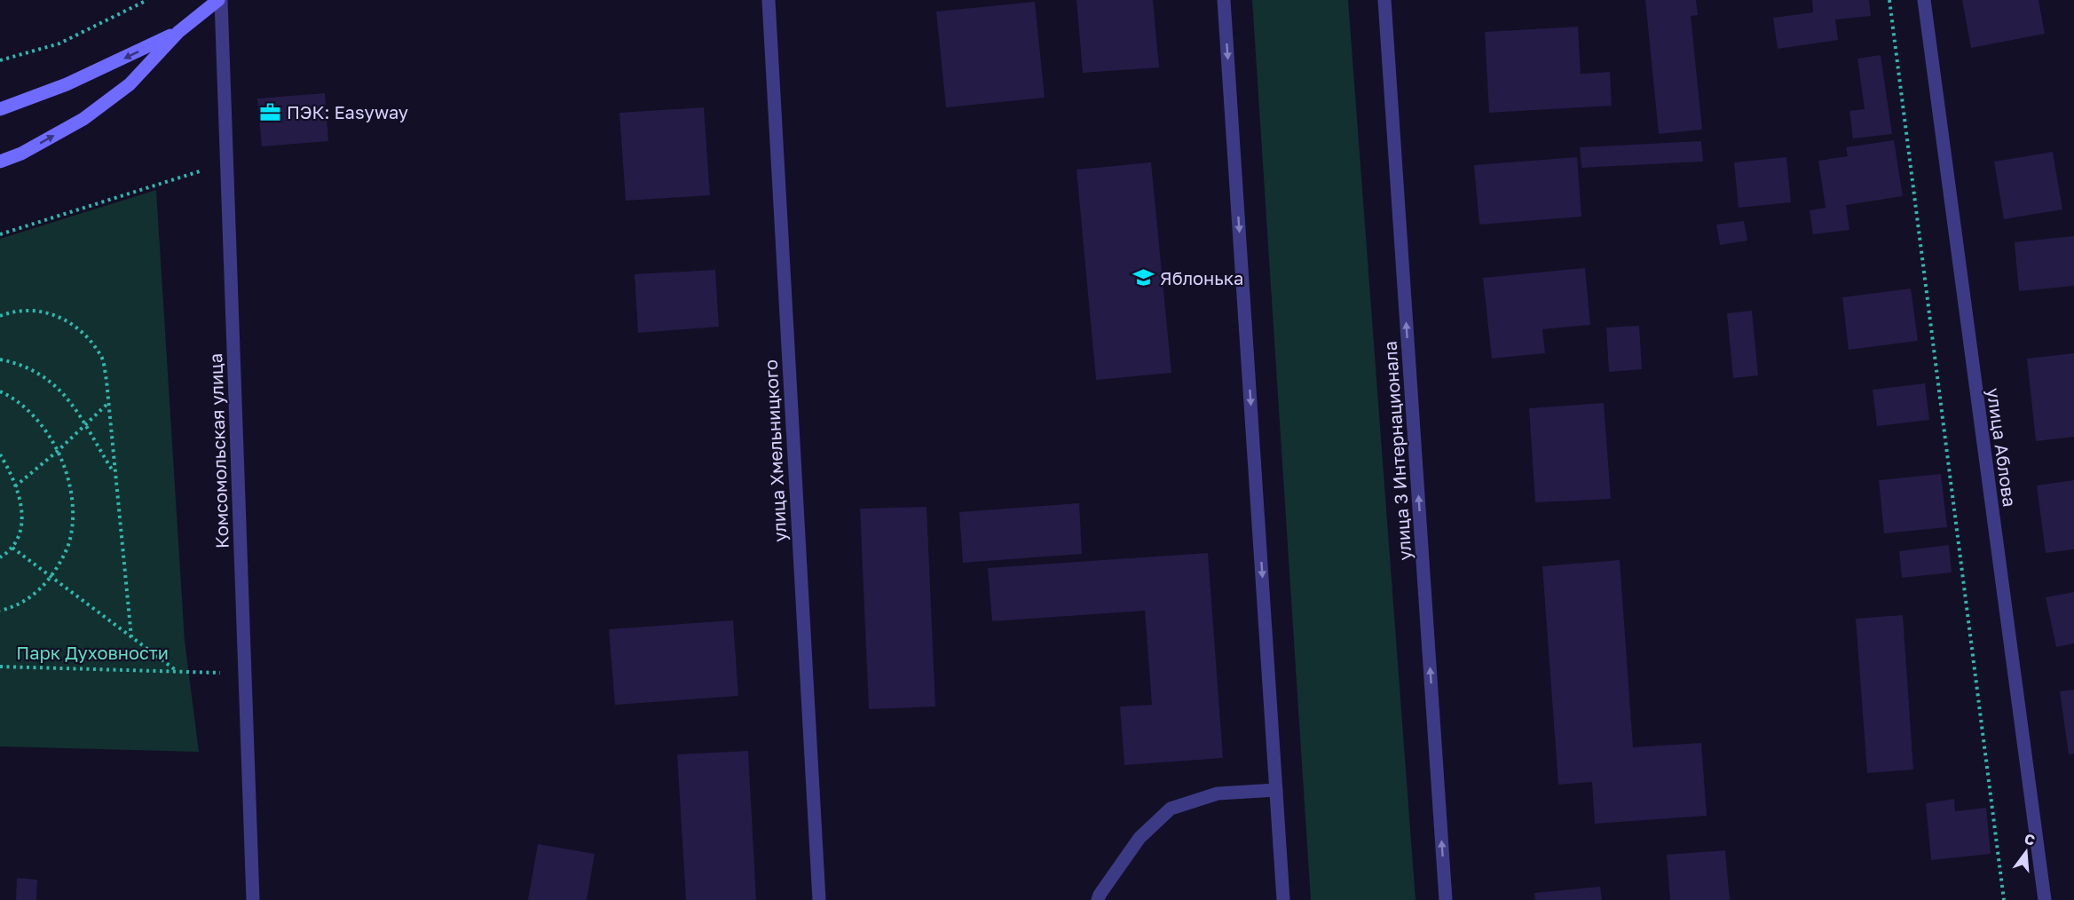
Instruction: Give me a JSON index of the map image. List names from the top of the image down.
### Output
{
  "streets": {
    "street": [
      "улица Аблова",
      "Комсомольская улица",
      "улица Хмельницкого",
      "улица 3 Интернационала"
    ]
  },
  "one_way": ["улица 3 Интернационала"],
  "parks": ["Парк Духовности"],
  "places": {
    "office": ["ПЭК: Easyway"],
    "school or university": ["Яблонька"]
  },
  "north": "top"
}
